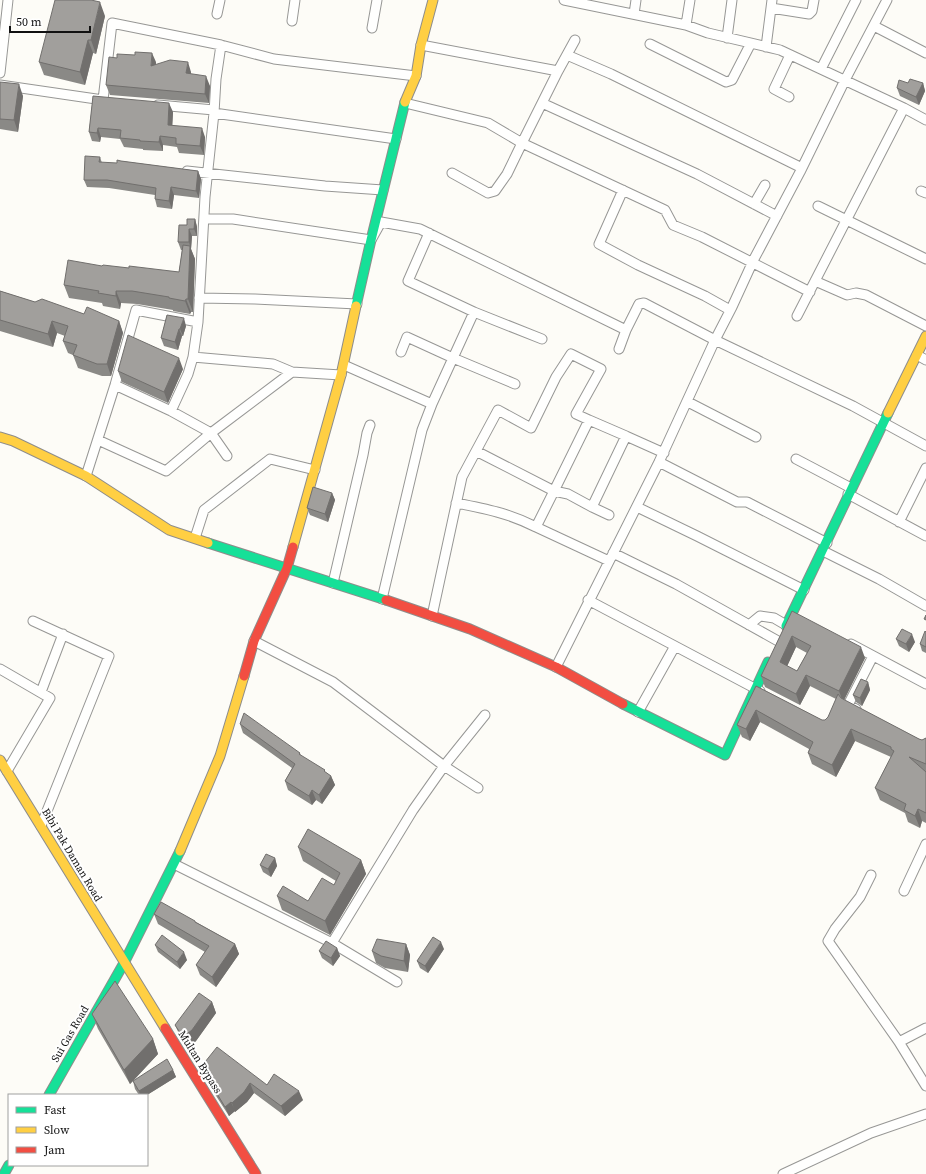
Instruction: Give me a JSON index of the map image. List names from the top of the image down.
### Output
{
  "streets": {
    "street": ["Bibi Pak Daman Road", "Sui Gas Road", "Multan Bypass"]
  },
  "crossings": [
    ["Bibi Pak Daman Road", "Sui Gas Road"],
    ["Bibi Pak Daman Road", "Multan Bypass"],
    ["Sui Gas Road", "Multan Bypass"]
  ],
  "legend": ["Fast", "Slow", "Jam"],
  "scale_bar": "50 m"
}
